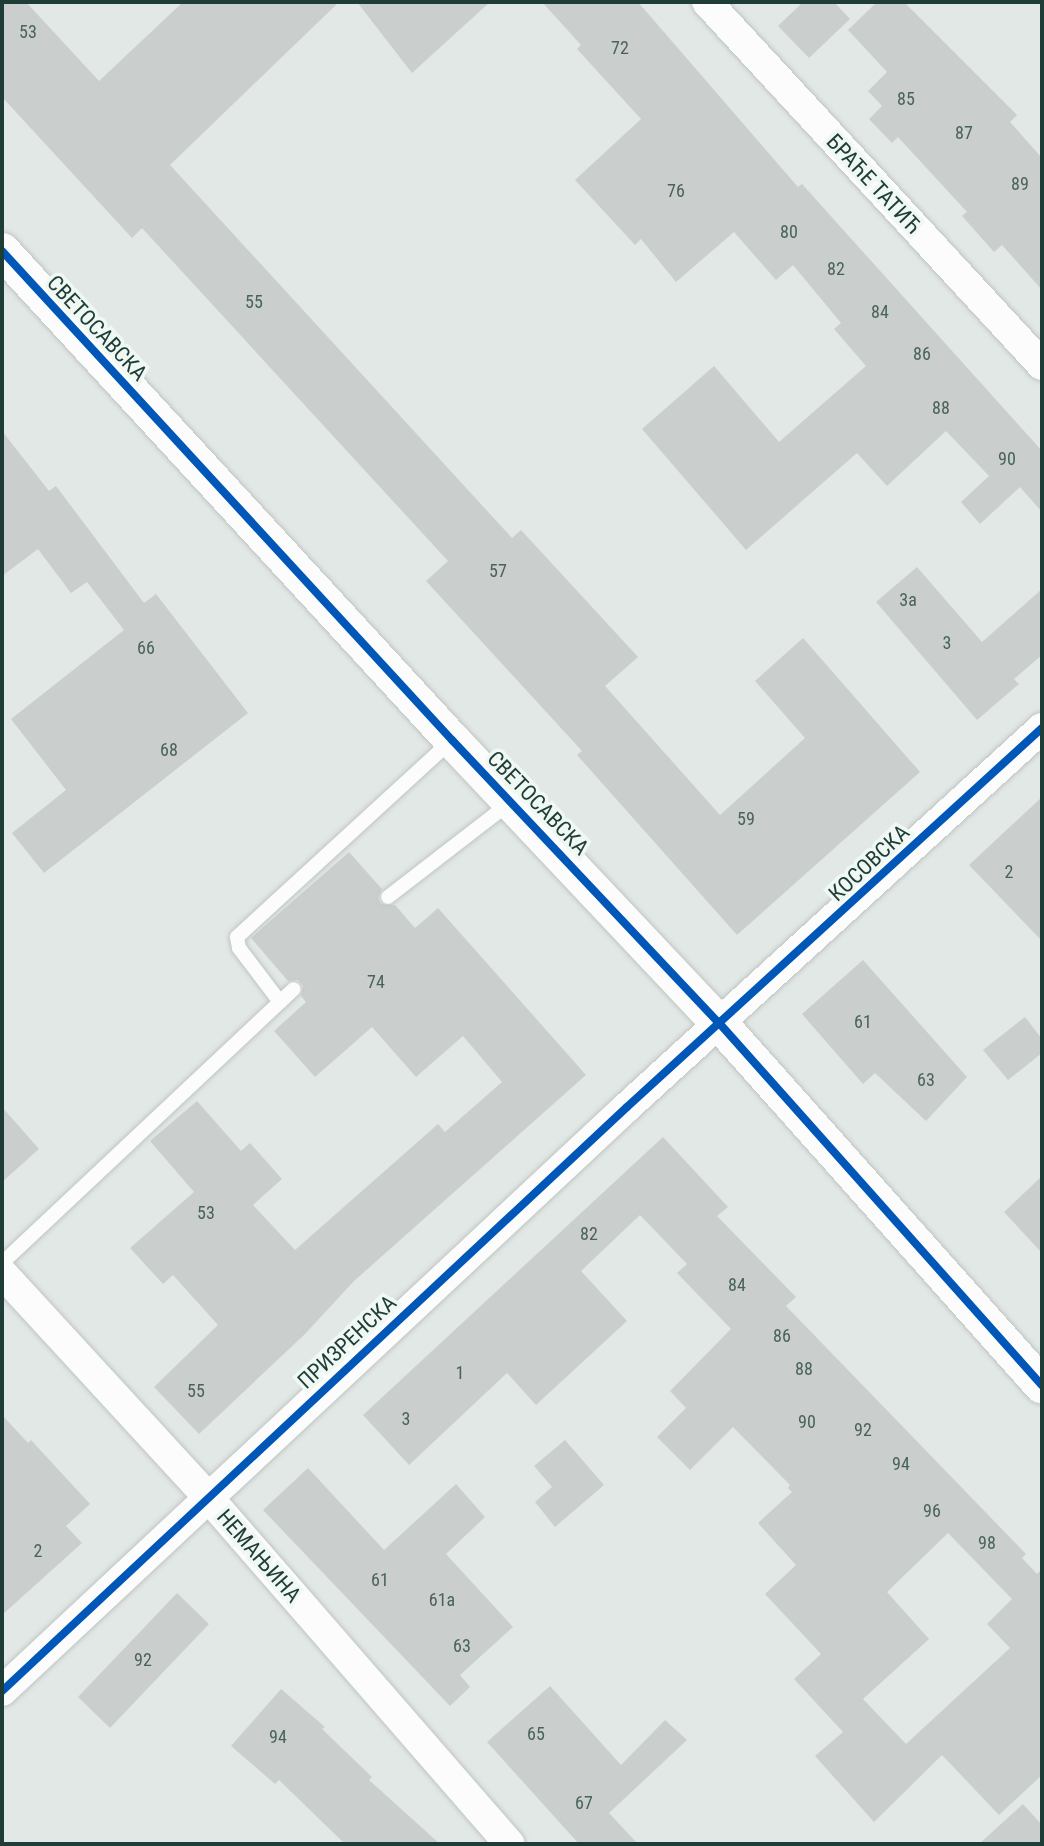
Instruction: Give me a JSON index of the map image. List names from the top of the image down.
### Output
{
  "streets": {
    "street": [
      "БРАЋЕ ТАТИЋ",
      "СВЕТОСАВСКА",
      "КОСОВСКА",
      "ПРИЗРЕНСКА",
      "НЕМАЊИНА"
    ]
  },
  "crossings": [
    ["СВЕТОСАВСКА", "КОСОВСКА"],
    ["СВЕТОСАВСКА", "ПРИЗРЕНСКА"],
    ["КОСОВСКА", "ПРИЗРЕНСКА"],
    ["ПРИЗРЕНСКА", "НЕМАЊИНА"]
  ],
  "house_numbers": [
    "53",
    "72",
    "85",
    "87",
    "89",
    "76",
    "80",
    "82",
    "55",
    "84",
    "86",
    "88",
    "90",
    "57",
    "3a",
    "3",
    "66",
    "68",
    "59",
    "2",
    "74",
    "61",
    "63",
    "53",
    "82",
    "84",
    "86",
    "88",
    "1",
    "55",
    "3",
    "90",
    "92",
    "94",
    "96",
    "98",
    "2",
    "61",
    "61a",
    "63",
    "92",
    "65",
    "94",
    "67"
  ]
}
